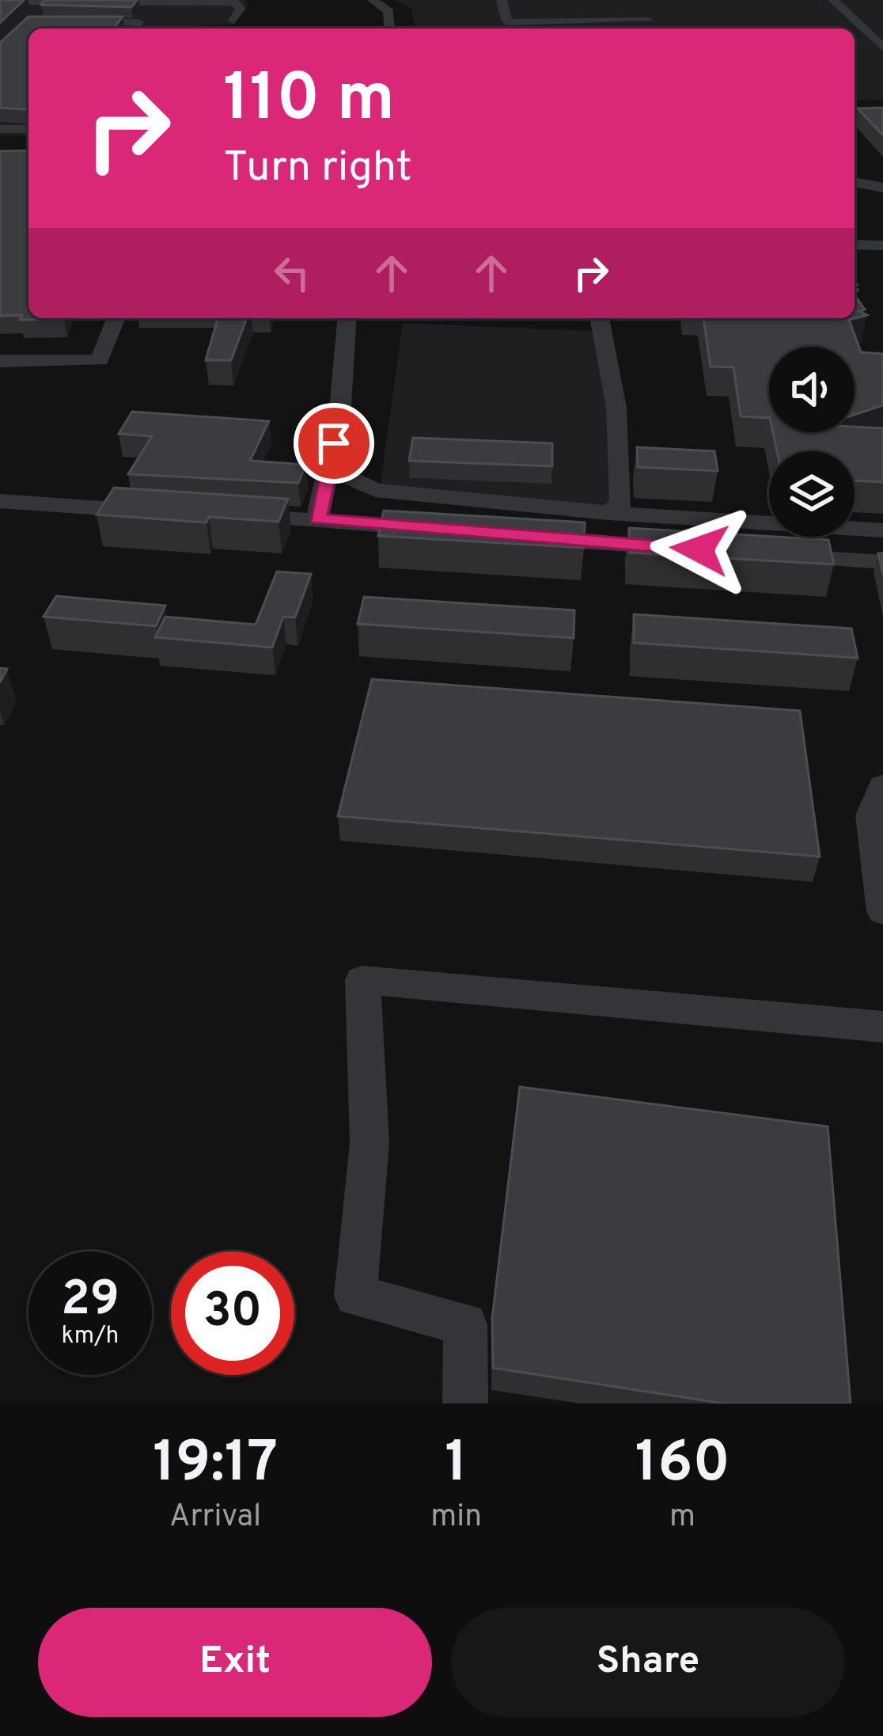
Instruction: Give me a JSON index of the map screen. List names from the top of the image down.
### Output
{
  "page": {
    "turn": ["110 m", "Turn right"],
    "speed": "29 km/h",
    "limit": "30",
    "eta": [
      "19:17",
      "Arrival",
      "1",
      "min",
      "160",
      "m"
    ],
    "buttons": ["Exit", "Share"]
  }
}
